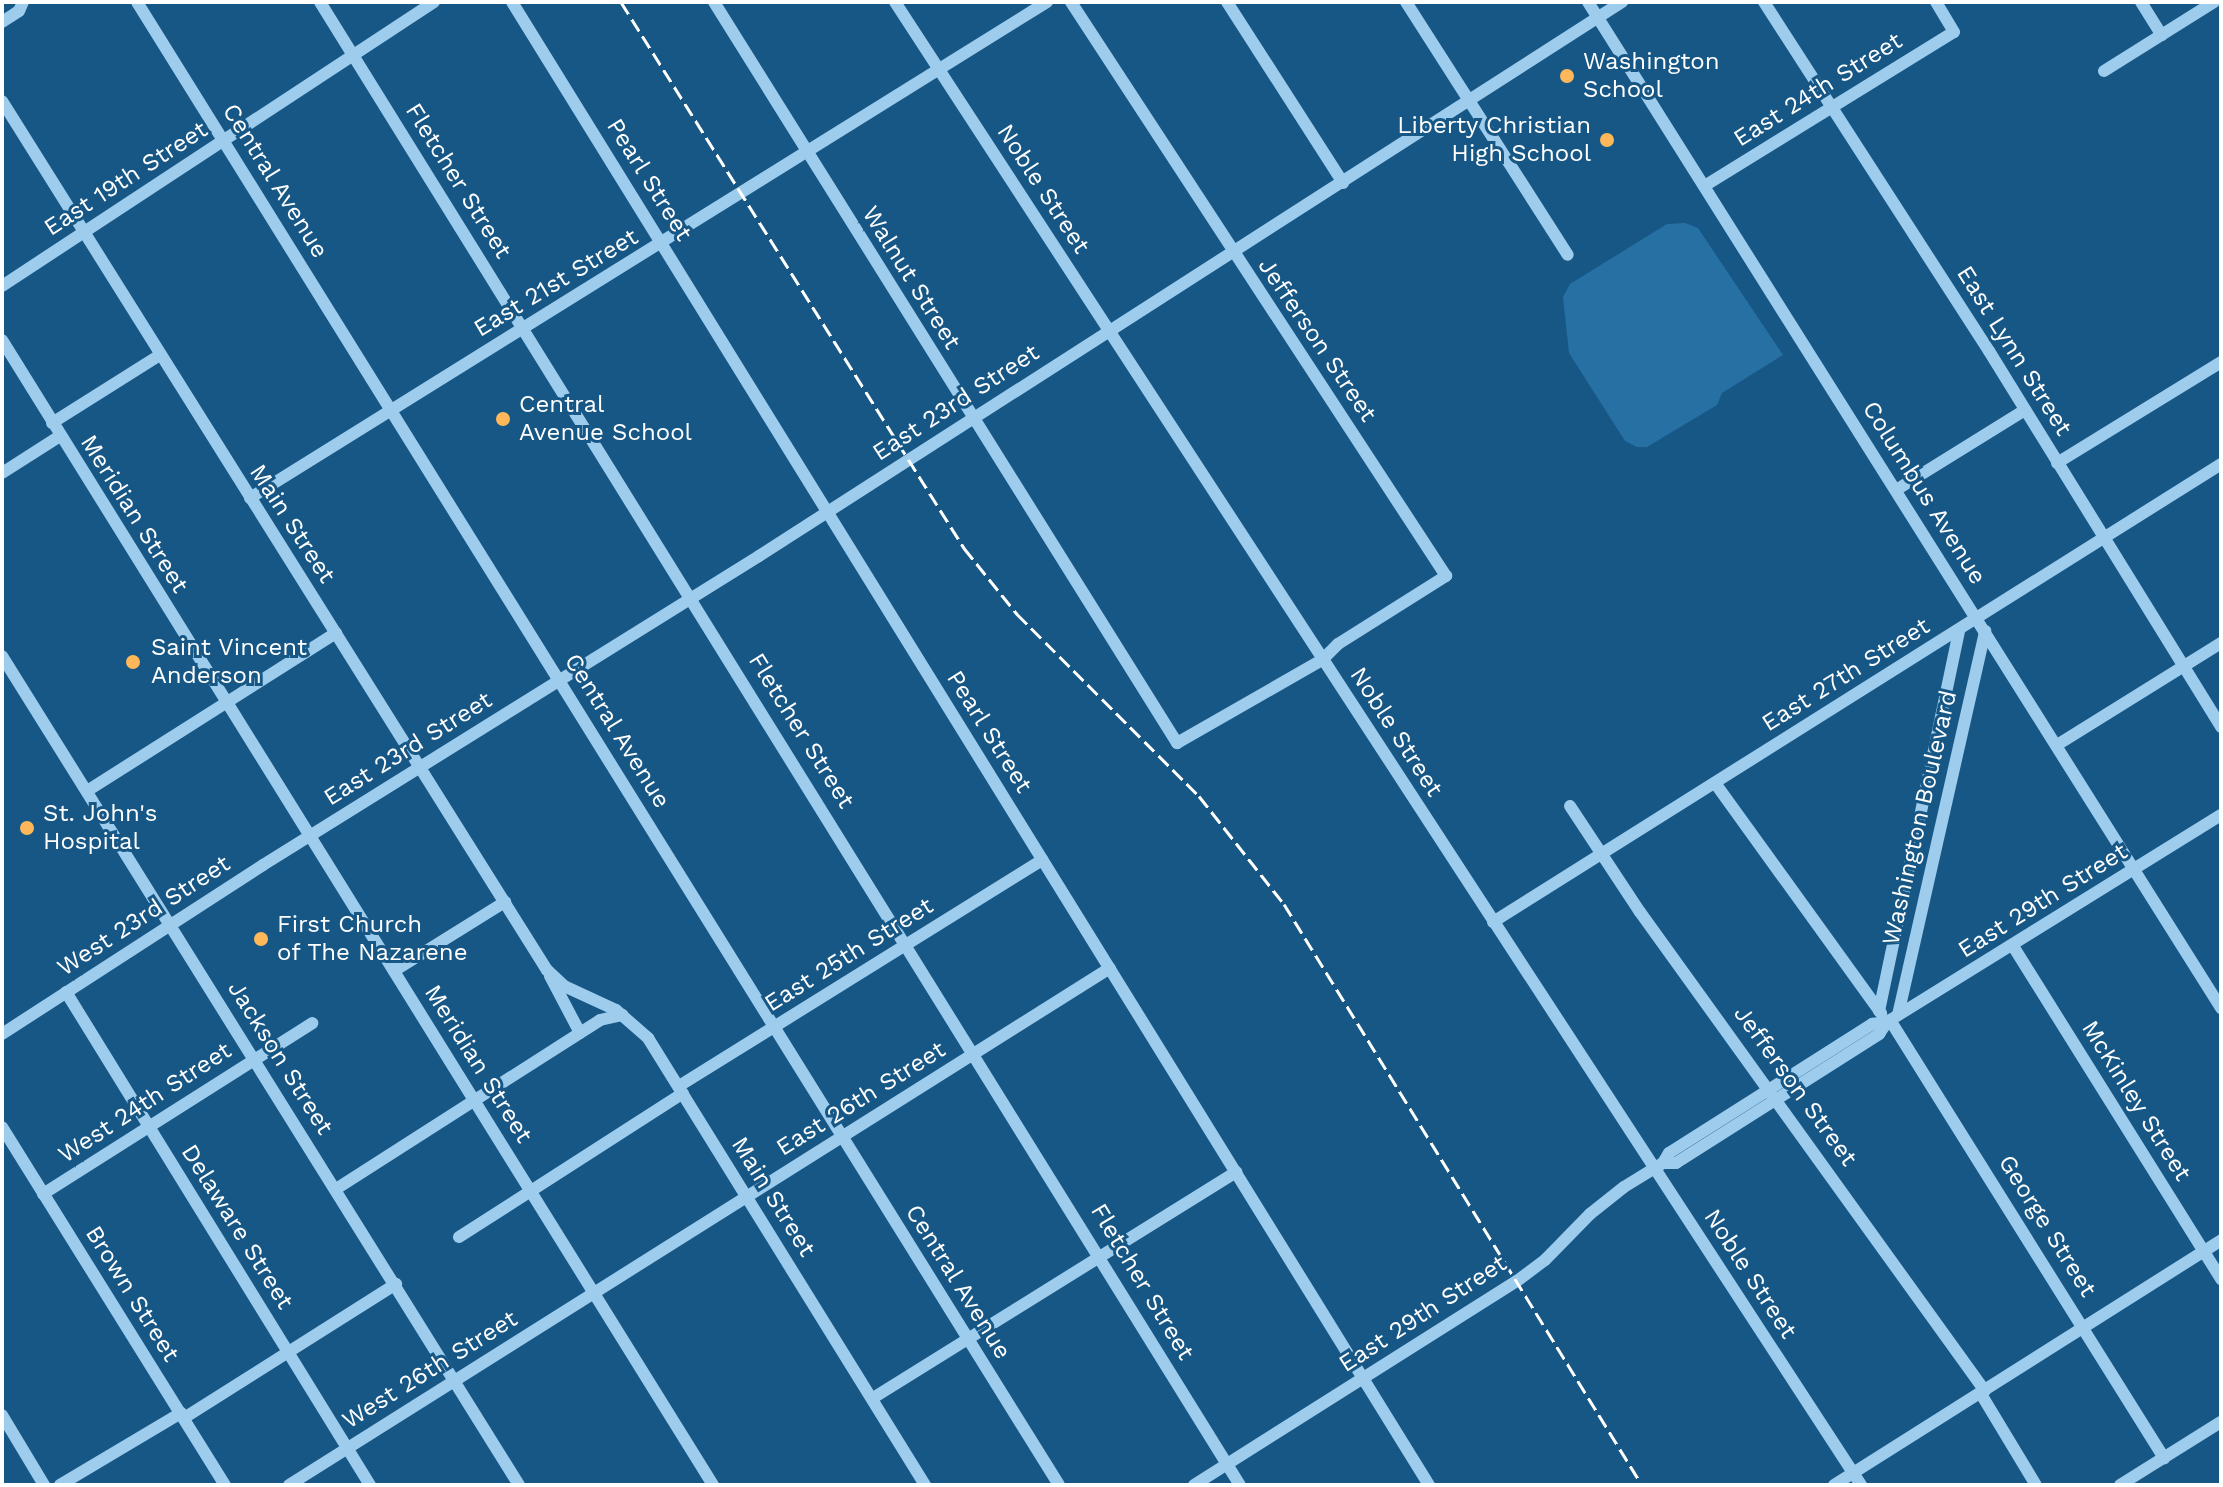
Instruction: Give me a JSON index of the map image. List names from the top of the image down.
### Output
{
  "streets": {
    "street": [
      "East 24th Street",
      "East 19th Street",
      "Pearl Street",
      "Central Avenue",
      "Fletcher Street",
      "Noble Street",
      "Walnut Street",
      "East 21st Street",
      "Jefferson Street",
      "East Lynn Street",
      "East 23rd Street",
      "Columbus Avenue",
      "Meridian Street",
      "Main Street",
      "East 27th Street",
      "Washington Boulevard",
      "East 29th Street",
      "West 23rd Street",
      "East 25th Street",
      "Jackson Street",
      "East 26th Street",
      "McKinley Street",
      "West 24th Street",
      "George Street",
      "Delaware Street",
      "Brown Street",
      "West 26th Street"
    ]
  },
  "crossings": [
    ["East 24th Street", "East Lynn Street"],
    ["East 24th Street", "Columbus Avenue"],
    ["East 19th Street", "Central Avenue"],
    ["East 19th Street", "Fletcher Street"],
    ["East 19th Street", "Main Street"],
    ["Pearl Street", "East 21st Street"],
    ["Pearl Street", "East 23rd Street"],
    ["Pearl Street", "East 29th Street"],
    ["Pearl Street", "East 25th Street"],
    ["Pearl Street", "East 26th Street"],
    ["Central Avenue", "East 21st Street"],
    ["Central Avenue", "East 23rd Street"],
    ["Central Avenue", "East 25th Street"],
    ["Central Avenue", "East 26th Street"],
    ["Fletcher Street", "East 21st Street"],
    ["Fletcher Street", "East 23rd Street"],
    ["Fletcher Street", "East 29th Street"],
    ["Fletcher Street", "East 25th Street"],
    ["Fletcher Street", "East 26th Street"],
    ["Noble Street", "Walnut Street"],
    ["Noble Street", "East 21st Street"],
    ["Noble Street", "Jefferson Street"],
    ["Noble Street", "East 23rd Street"],
    ["Noble Street", "East 27th Street"],
    ["Noble Street", "East 29th Street"],
    ["Walnut Street", "East 21st Street"],
    ["Walnut Street", "Jefferson Street"],
    ["Walnut Street", "East 23rd Street"],
    ["East 21st Street", "Main Street"],
    ["Jefferson Street", "East 23rd Street"],
    ["Jefferson Street", "East 27th Street"],
    ["Jefferson Street", "East 29th Street"],
    ["East Lynn Street", "East 27th Street"],
    ["East 23rd Street", "Columbus Avenue"],
    ["East 23rd Street", "Meridian Street"],
    ["East 23rd Street", "Main Street"],
    ["East 23rd Street", "West 23rd Street"],
    ["Columbus Avenue", "East 27th Street"],
    ["Columbus Avenue", "Washington Boulevard"],
    ["Columbus Avenue", "East 29th Street"],
    ["Meridian Street", "West 23rd Street"],
    ["Meridian Street", "East 25th Street"],
    ["Meridian Street", "East 26th Street"],
    ["Meridian Street", "West 26th Street"],
    ["Main Street", "East 25th Street"],
    ["Main Street", "East 26th Street"],
    ["East 27th Street", "Washington Boulevard"],
    ["East 27th Street", "George Street"],
    ["Washington Boulevard", "East 29th Street"],
    ["Washington Boulevard", "George Street"],
    ["East 29th Street", "McKinley Street"],
    ["East 29th Street", "George Street"],
    ["West 23rd Street", "Jackson Street"],
    ["West 23rd Street", "Delaware Street"],
    ["Jackson Street", "West 24th Street"],
    ["Jackson Street", "West 26th Street"],
    ["East 26th Street", "West 26th Street"],
    ["West 24th Street", "Delaware Street"],
    ["West 24th Street", "Brown Street"],
    ["Delaware Street", "West 26th Street"]
  ],
  "places": [
    "Washington School",
    "Liberty Christian High School",
    "Central Avenue School",
    "Saint Vincent Anderson",
    "St. John's Hospital",
    "First Church of The Nazarene"
  ]
}
